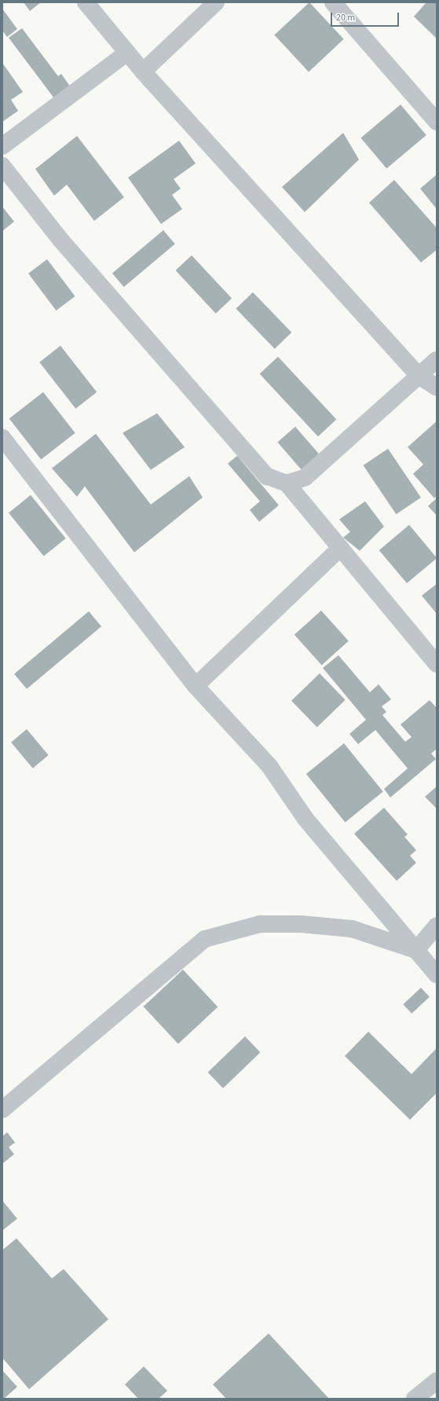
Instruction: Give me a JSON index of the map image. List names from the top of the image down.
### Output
{
  "scale_bar": "20 m"
}
